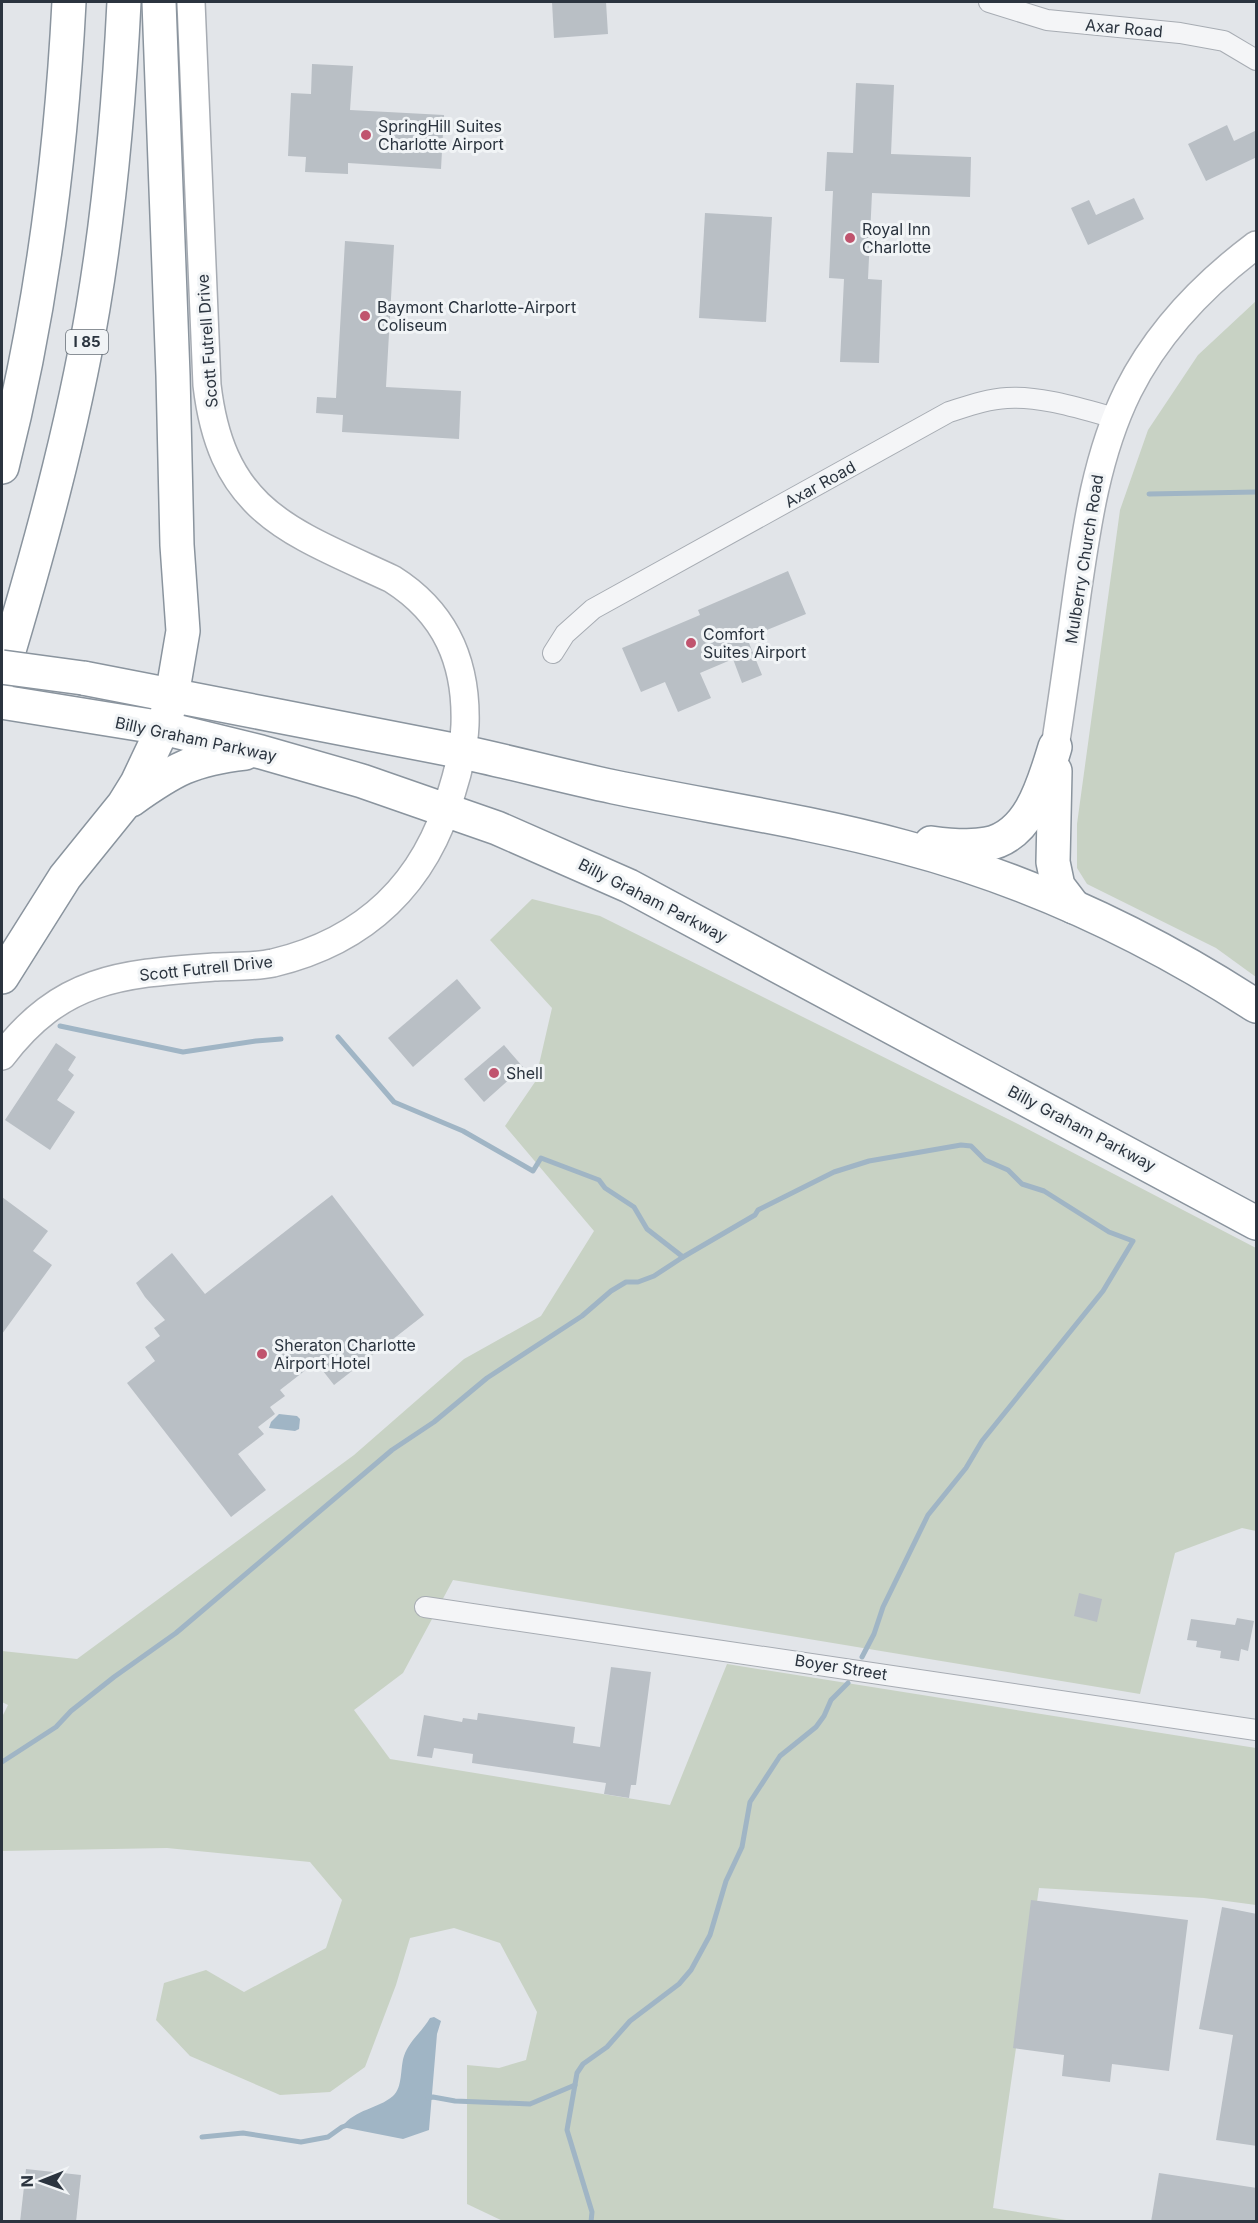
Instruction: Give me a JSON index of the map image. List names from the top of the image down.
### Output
{
  "streets": {
    "highway": ["I 85", "Billy Graham Parkway"],
    "street": [
      "Axar Road",
      "Scott Futrell Drive",
      "Mulberry Church Road",
      "Boyer Street"
    ]
  },
  "crossings": [
    ["Axar Road", "Mulberry Church Road"],
    ["Scott Futrell Drive", "Billy Graham Parkway"]
  ],
  "places": [
    "SpringHill Suites Charlotte Airport",
    "Royal Inn Charlotte",
    "Baymont Charlotte-Airport Coliseum",
    "Comfort Suites Airport",
    "Shell",
    "Sheraton Charlotte Airport Hotel"
  ],
  "north": "left"
}
